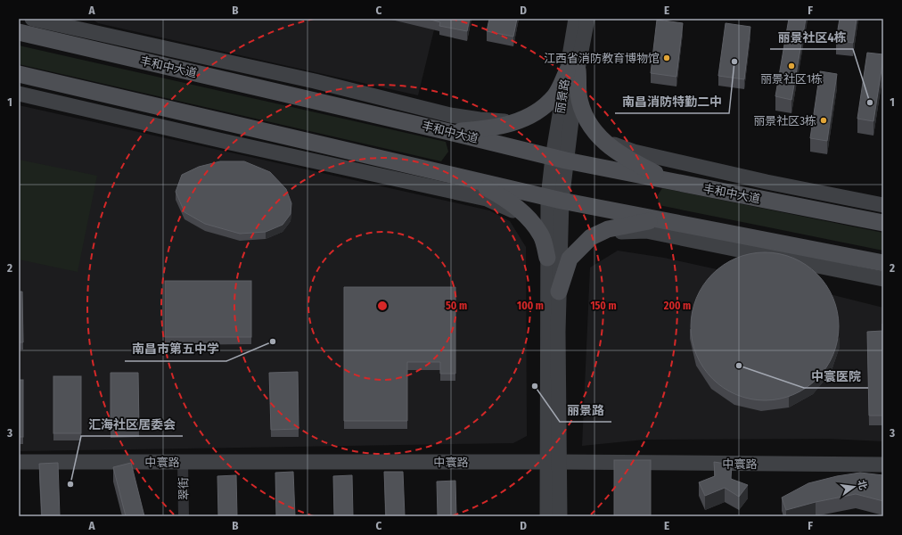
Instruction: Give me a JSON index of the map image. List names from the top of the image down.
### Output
{
  "streets": {
    "main road": ["丰和中大道"],
    "street": ["丽景路", "中寰路", "翠街"]
  },
  "crossings": [
    ["丰和中大道", "丽景路"],
    ["丽景路", "中寰路"],
    ["中寰路", "翠街"]
  ],
  "places": [
    "江西省消防教育博物馆",
    "南昌消防特勤二中",
    "丽景社区1栋",
    "丽景社区4栋",
    "丽景社区3栋",
    "南昌市第五中学",
    "中寰医院",
    "丽景路",
    "汇海社区居委会"
  ],
  "north": "right",
  "grid": {
    "columns": [
      "A",
      "B",
      "C",
      "D",
      "E",
      "F"
    ],
    "rows": ["1", "2", "3"]
  },
  "rings": [
    "50 m",
    "100 m",
    "150 m",
    "200 m"
  ]
}
